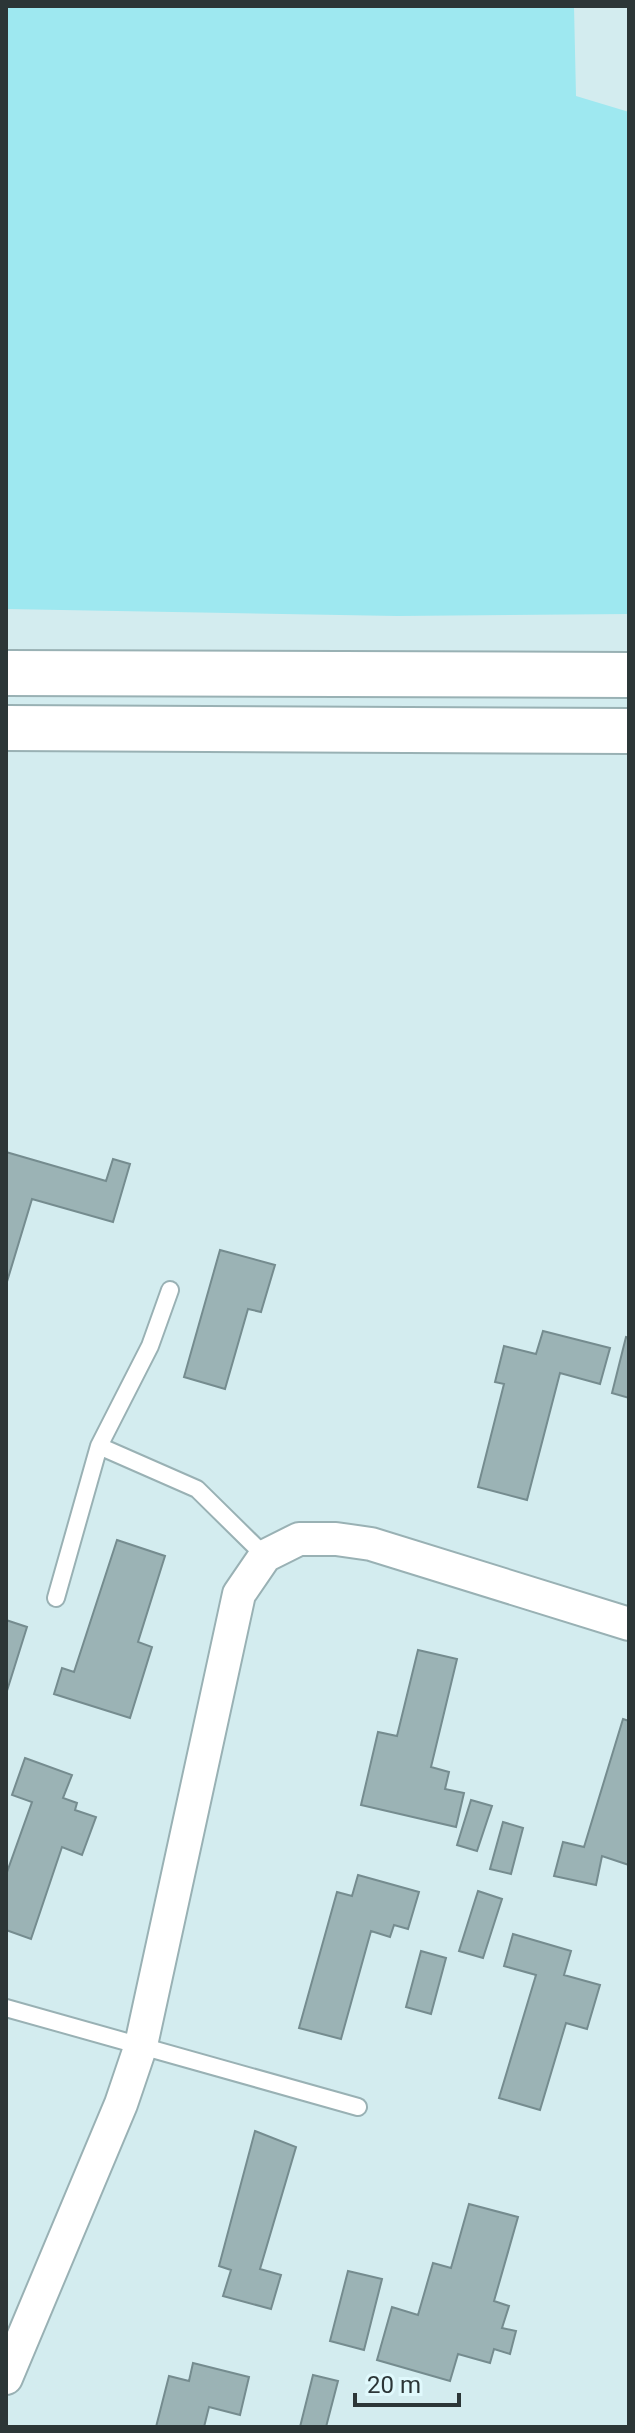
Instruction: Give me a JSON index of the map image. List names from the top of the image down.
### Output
{
  "scale_bar": "20 m"
}
